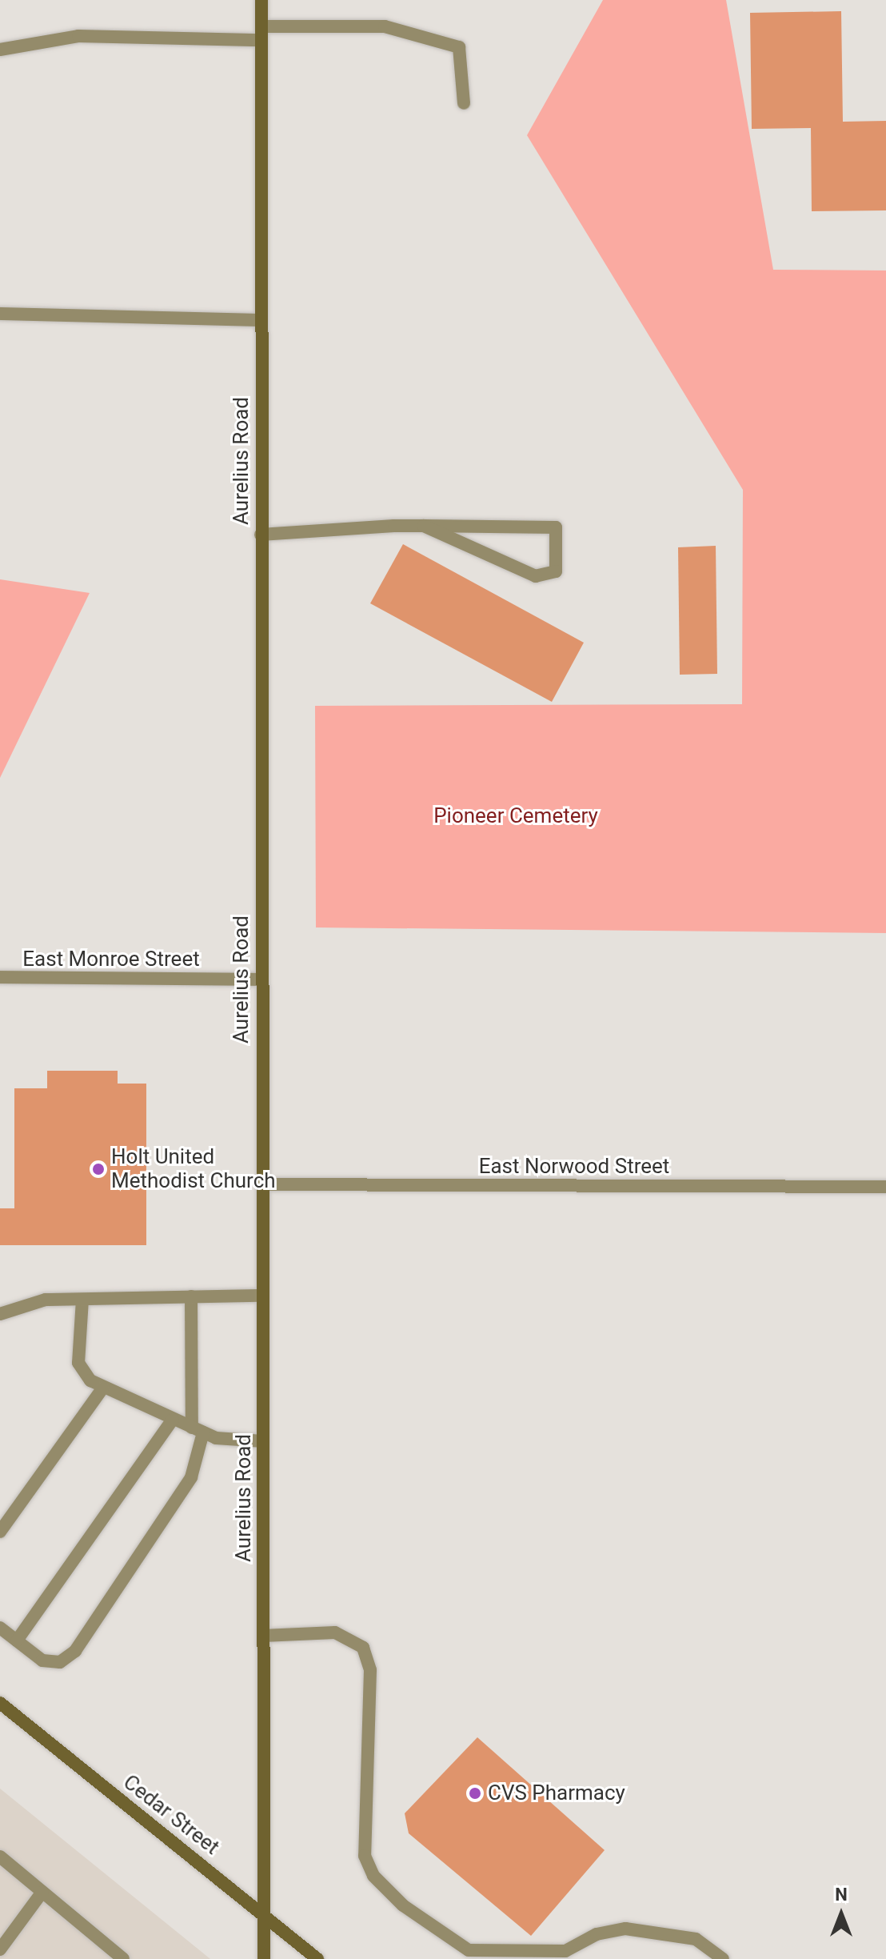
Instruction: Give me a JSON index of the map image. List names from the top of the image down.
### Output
{
  "streets": {
    "street": [
      "Aurelius Road",
      "East Monroe Street",
      "East Norwood Street",
      "Cedar Street"
    ]
  },
  "crossings": [
    ["Aurelius Road", "East Monroe Street"],
    ["Aurelius Road", "East Norwood Street"],
    ["Aurelius Road", "Cedar Street"]
  ],
  "parks": ["Pioneer Cemetery"],
  "places": ["Holt United Methodist Church", "CVS Pharmacy"],
  "north": "top"
}
